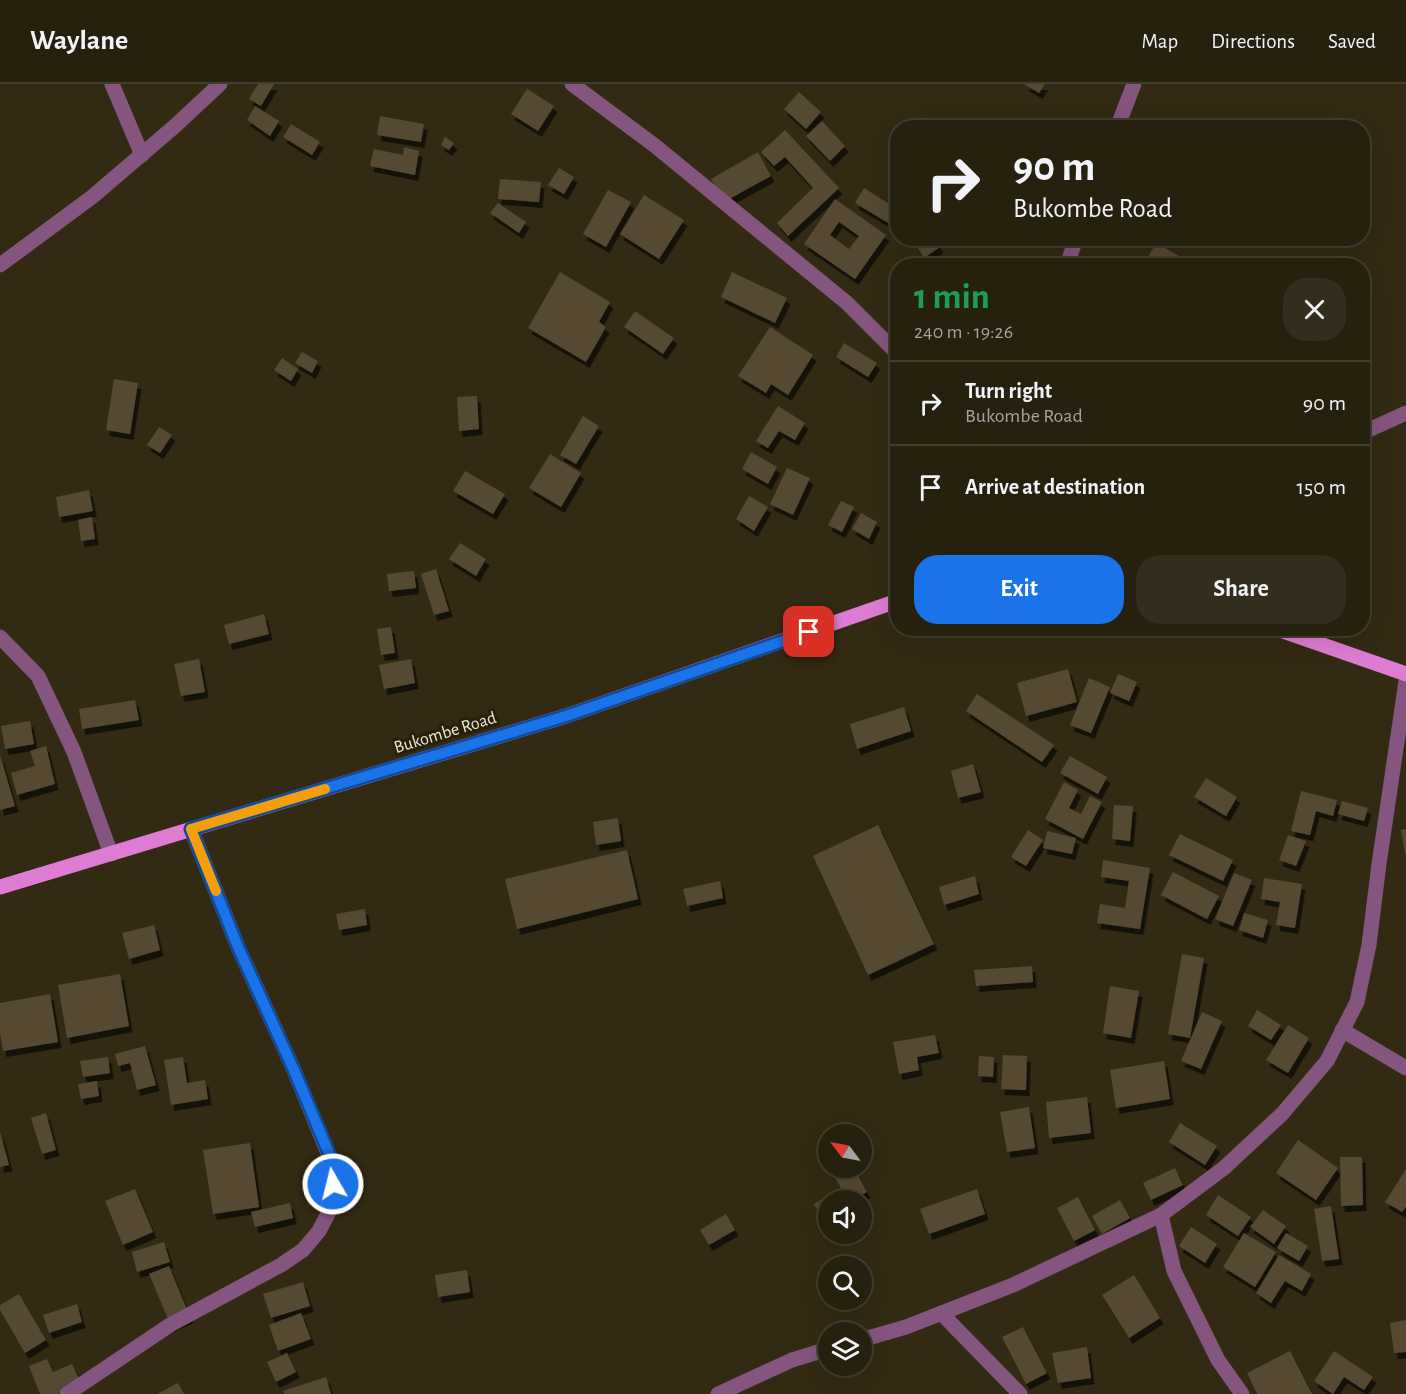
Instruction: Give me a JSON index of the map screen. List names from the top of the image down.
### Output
{
  "streets": {
    "main road": ["Bukombe Road"]
  },
  "north": "top left",
  "page": {
    "header": "Waylane",
    "nav": ["Map", "Directions", "Saved"],
    "turn": ["90 m", "Bukombe Road"],
    "heading": ["1 min", "240 m · 19:26"],
    "list": [
      {
        "name": "Turn right",
        "note": "Bukombe Road",
        "value": "90 m"
      },
      {
        "name": "Arrive at destination",
        "value": "150 m"
      }
    ],
    "buttons": ["Exit", "Share"]
  }
}
